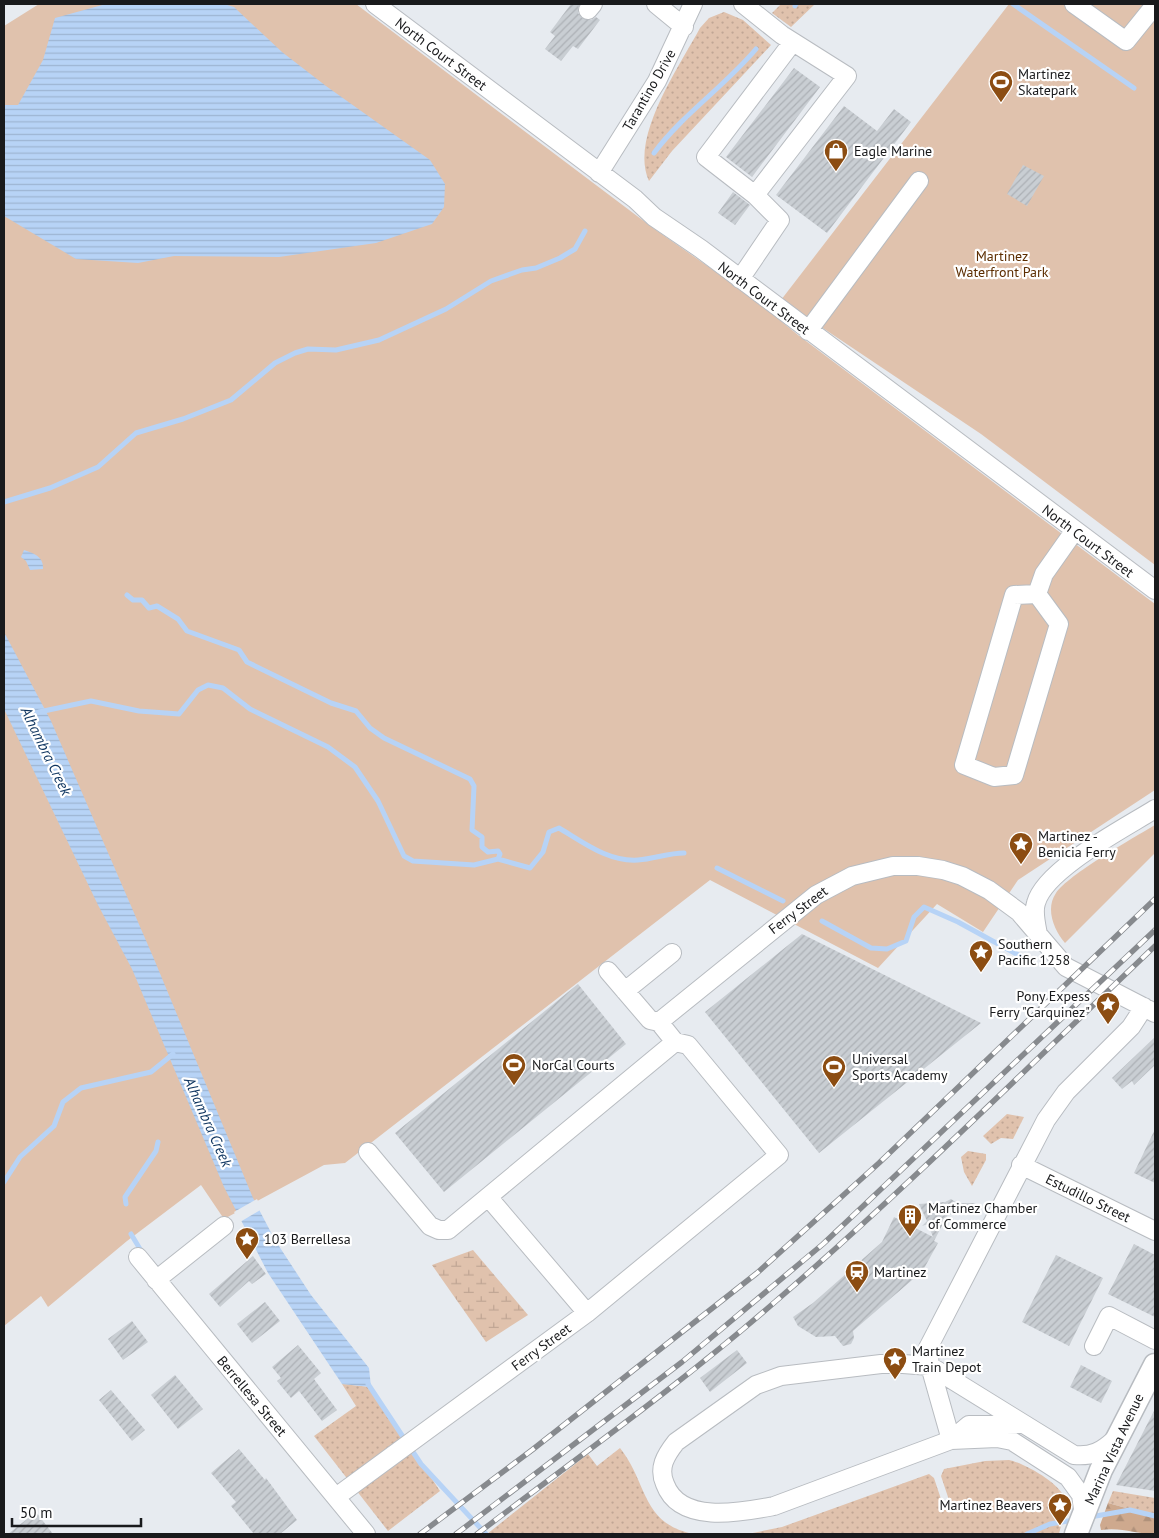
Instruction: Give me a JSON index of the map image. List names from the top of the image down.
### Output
{
  "streets": {
    "main road": ["Marina Vista Avenue"],
    "street": [
      "North Court Street",
      "Tarantino Drive",
      "Ferry Street",
      "Estudillo Street",
      "Berrellesa Street"
    ]
  },
  "crossings": [
    ["North Court Street", "Tarantino Drive"],
    ["Ferry Street", "Berrellesa Street"]
  ],
  "water": ["Alhambra Creek"],
  "parks": ["Martinez Waterfront Park"],
  "places": {
    "sports": ["Martinez Skatepark", "NorCal Courts", "Universal Sports Academy"],
    "shop": ["Eagle Marine"],
    "place": [
      "Martinez - Benicia Ferry",
      "Southern Pacific 1258",
      "Pony Expess Ferry \"Carquinez\"",
      "103 Berrellesa",
      "Martinez Train Depot",
      "Martinez Beavers"
    ],
    "building": ["Martinez Chamber of Commerce"],
    "station": ["Martinez"]
  },
  "scale_bar": "50 m"
}
